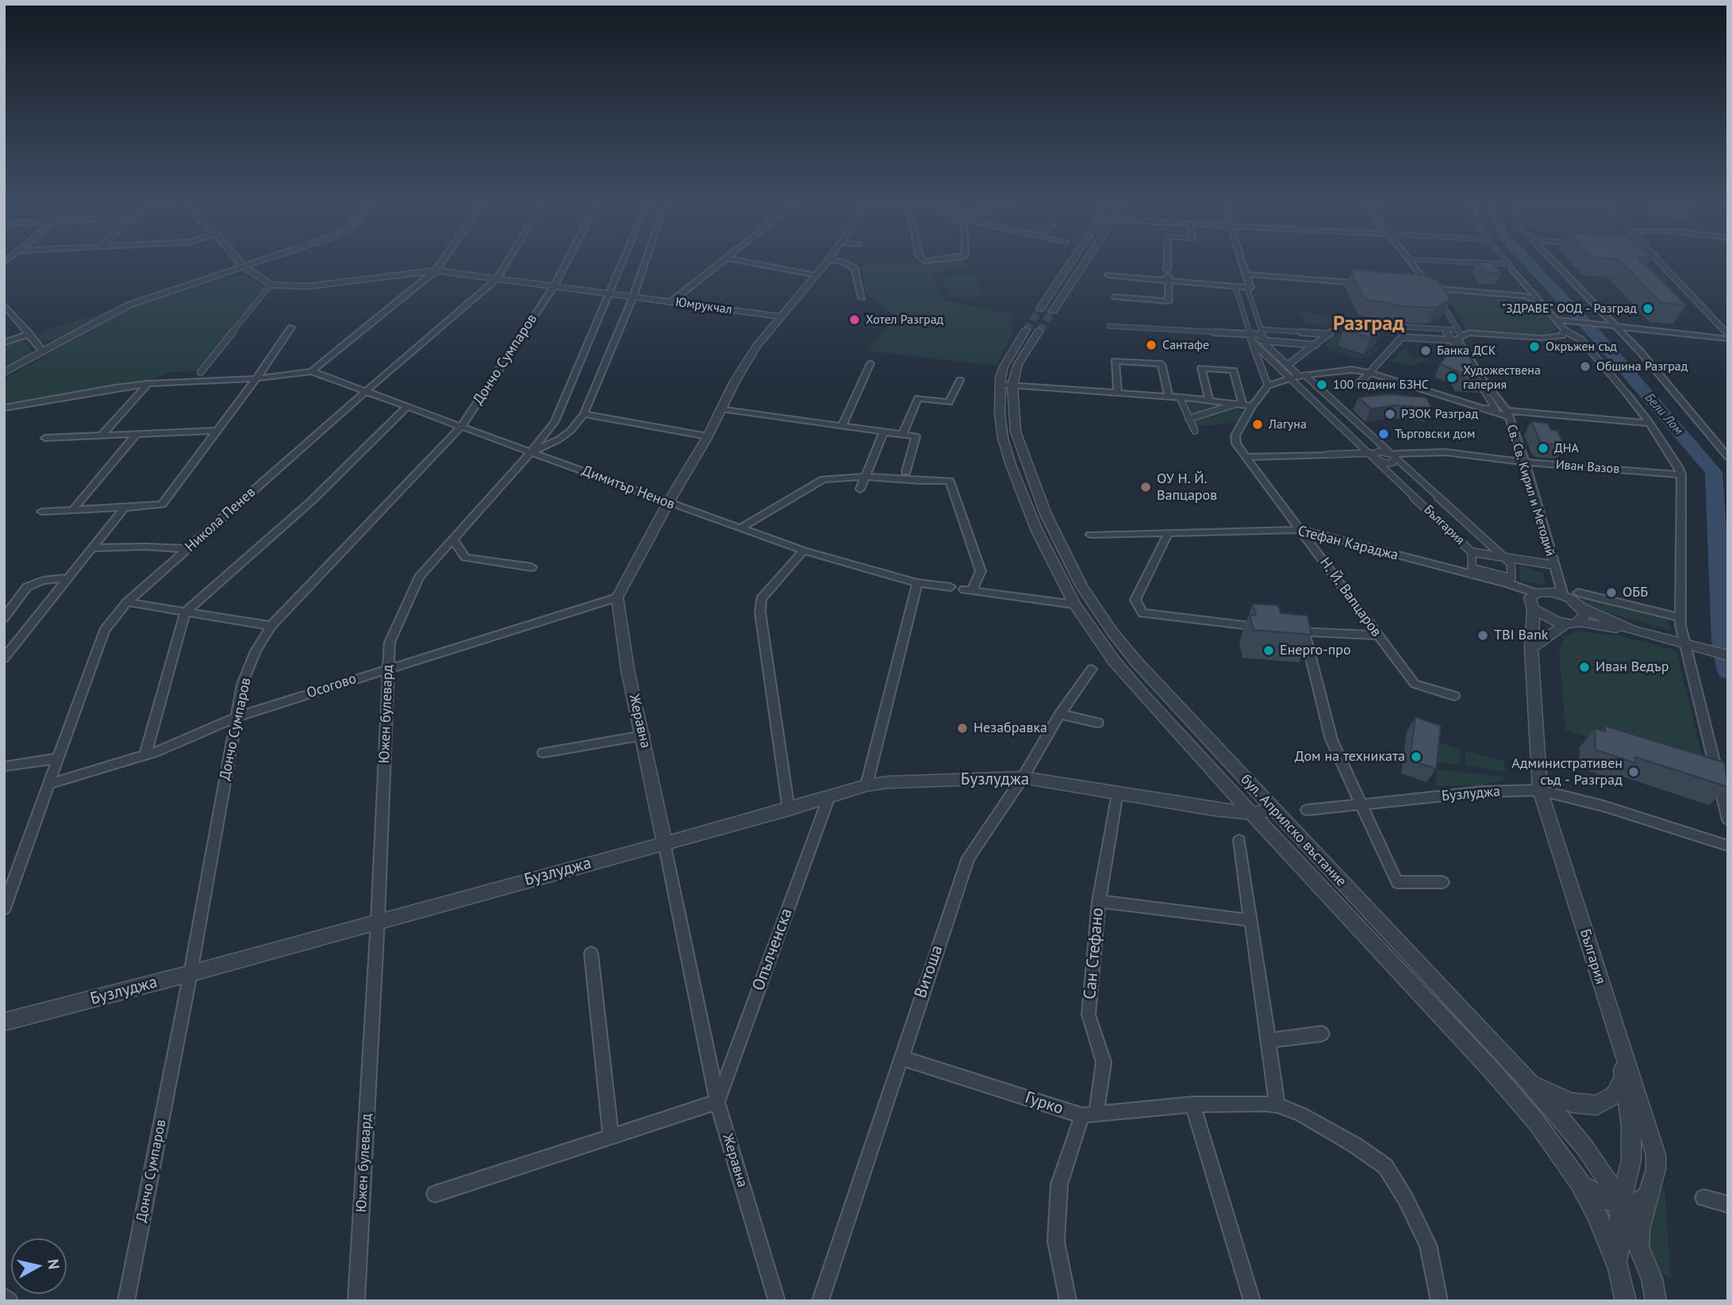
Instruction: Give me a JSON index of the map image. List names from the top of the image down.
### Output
{
  "streets": {
    "street": [
      "Юмрукчал",
      "Дончо Сумпаров",
      "Иван Вазов",
      "Димитър Ненов",
      "Св. Св. Кирил и Методий",
      "Никола Пенев",
      "България",
      "Стефан Караджа",
      "Н. Й. Вапцаров",
      "Осогово",
      "Южен булевард",
      "Жеравна",
      "Бузлуджа",
      "бул. Априлско въстание",
      "Опълченска",
      "Сан Стефано",
      "Витоша",
      "Гурко"
    ]
  },
  "crossings": [
    ["Юмрукчал", "Южен булевард"],
    ["Дончо Сумпаров", "Димитър Ненов"],
    ["Дончо Сумпаров", "Осогово"],
    ["Дончо Сумпаров", "Бузлуджа"],
    ["Иван Вазов", "Св. Св. Кирил и Методий"],
    ["Иван Вазов", "България"],
    ["Димитър Ненов", "Никола Пенев"],
    ["Димитър Ненов", "Южен булевард"],
    ["Никола Пенев", "Осогово"],
    ["България", "Стефан Караджа"],
    ["България", "Бузлуджа"],
    ["Стефан Караджа", "Н. Й. Вапцаров"],
    ["Осогово", "Южен булевард"],
    ["Осогово", "Жеравна"],
    ["Южен булевард", "Бузлуджа"],
    ["Жеравна", "Бузлуджа"],
    ["Жеравна", "Опълченска"],
    ["Бузлуджа", "бул. Априлско въстание"],
    ["Бузлуджа", "Опълченска"],
    ["Бузлуджа", "Сан Стефано"],
    ["Бузлуджа", "Витоша"],
    ["Сан Стефано", "Гурко"],
    ["Витоша", "Гурко"]
  ],
  "districts": ["Разград"],
  "water": ["Бели Лом"],
  "places": [
    "\"ЗДРАВЕ\" ООД - Разград",
    "Хотел Разград",
    "Сантафе",
    "Окръжен съд",
    "Банка ДСК",
    "Обшина Разград",
    "Художествена галерия",
    "100 години БЗНС",
    "РЗОК Разград",
    "Лагуна",
    "Търговски дом",
    "ДНА",
    "ОУ Н. Й. Вапцаров",
    "ОББ",
    "TBI Bank",
    "Енерго-про",
    "Иван Ведър",
    "Незабравка",
    "Дом на техниката",
    "Административен съд - Разград"
  ],
  "north": "right"
}
